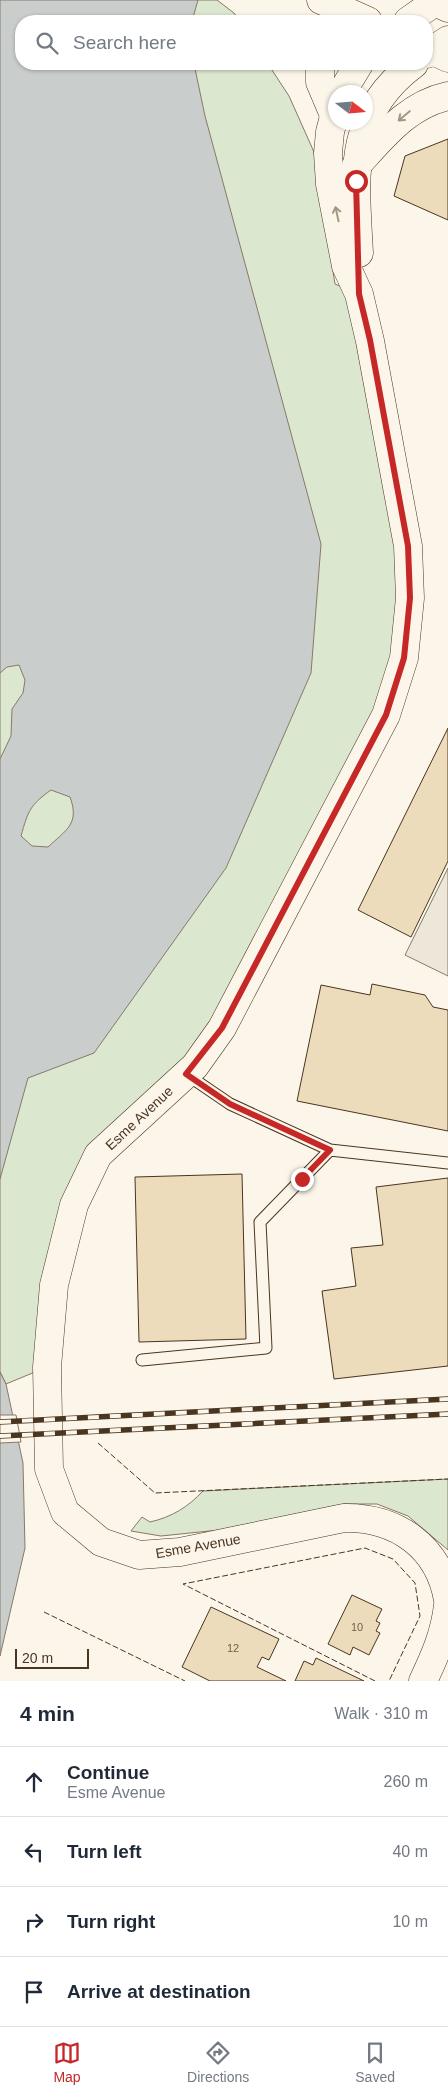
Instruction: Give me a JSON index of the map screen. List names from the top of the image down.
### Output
{
  "streets": {
    "street": ["Esme Avenue"]
  },
  "house_numbers": ["10", "12"],
  "scale_bar": "20 m",
  "north": "right",
  "page": {
    "search": "Search here",
    "scale": "20 m",
    "heading": ["4 min", "Walk · 310 m"],
    "list": [
      ["Continue", "Esme Avenue", "260 m"],
      ["Turn left", "40 m"],
      ["Turn right", "10 m"],
      "Arrive at destination"
    ],
    "nav": ["Map", "Directions", "Saved"]
  }
}
